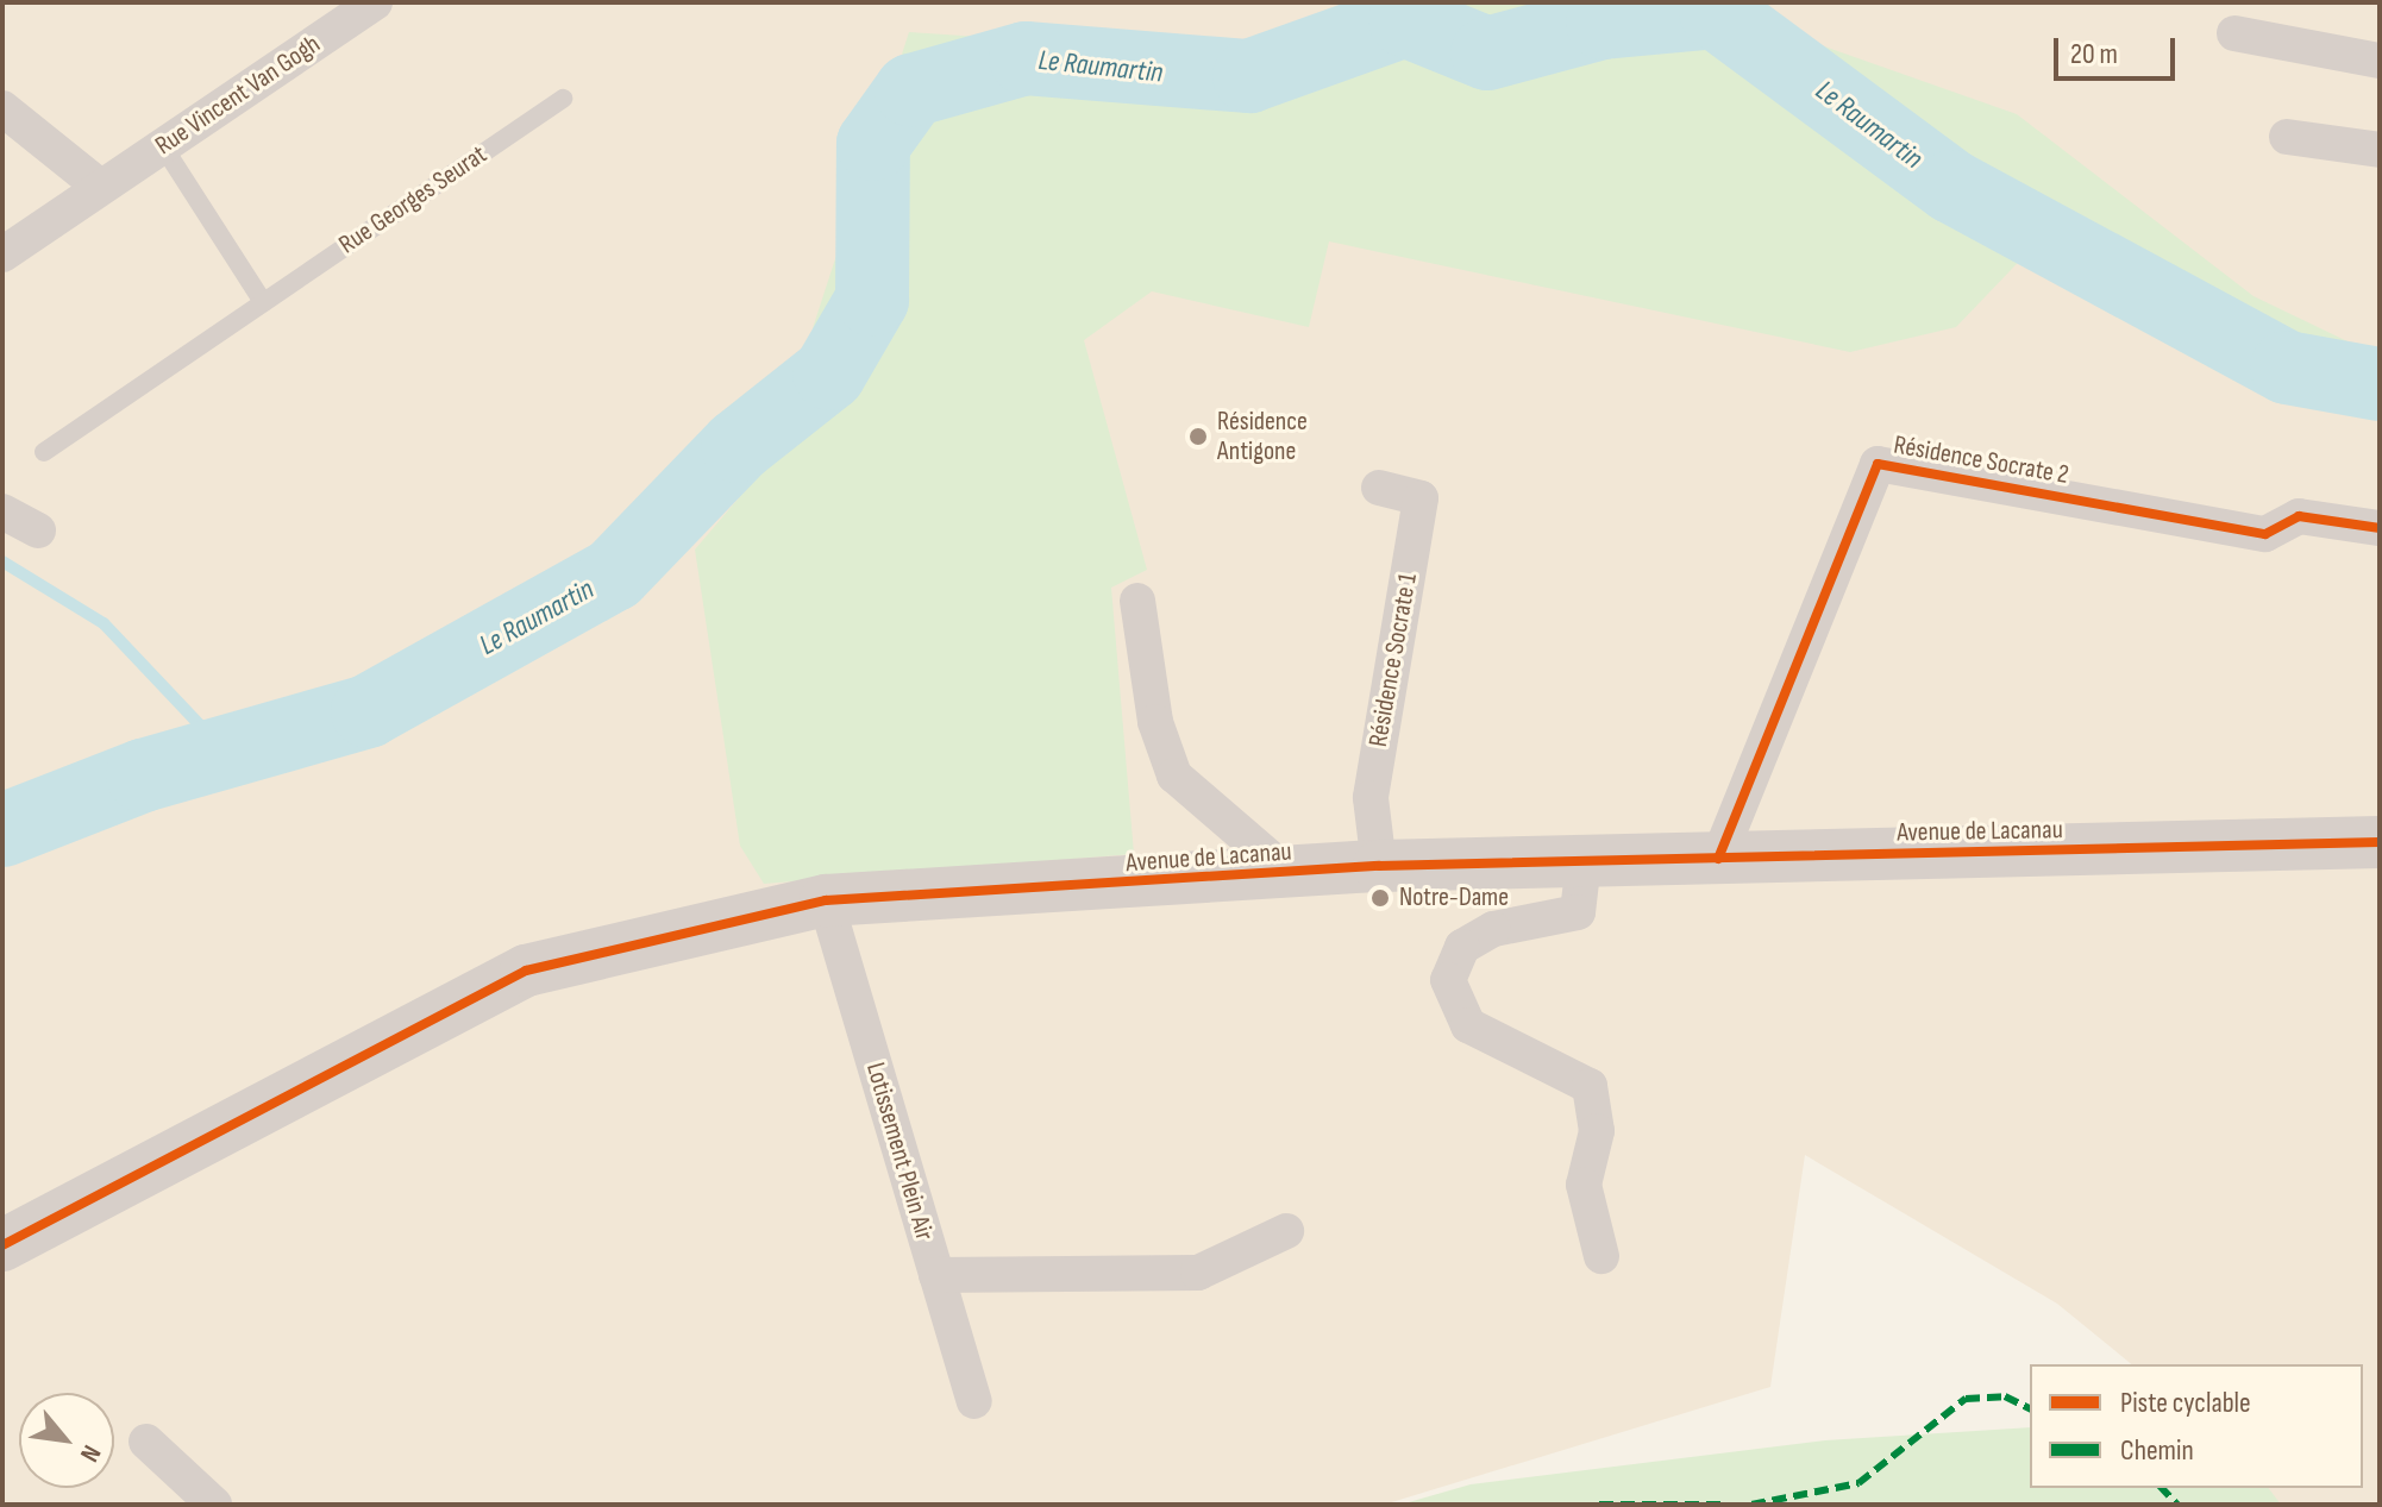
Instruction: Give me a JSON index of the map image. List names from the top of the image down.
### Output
{
  "streets": {
    "street": [
      "Rue Vincent Van Gogh",
      "Résidence Socrate 2",
      "Résidence Socrate 1",
      "Avenue de Lacanau",
      "Lotissement Plein Air"
    ],
    "lane": ["Rue Georges Seurat"]
  },
  "crossings": [
    ["Résidence Socrate 2", "Avenue de Lacanau"],
    ["Résidence Socrate 1", "Avenue de Lacanau"],
    ["Avenue de Lacanau", "Lotissement Plein Air"]
  ],
  "water": ["Le Raumartin"],
  "places": ["Résidence Antigone", "Notre-Dame"],
  "legend": ["Piste cyclable", "Chemin"],
  "scale_bar": "20 m",
  "north": "bottom right"
}
